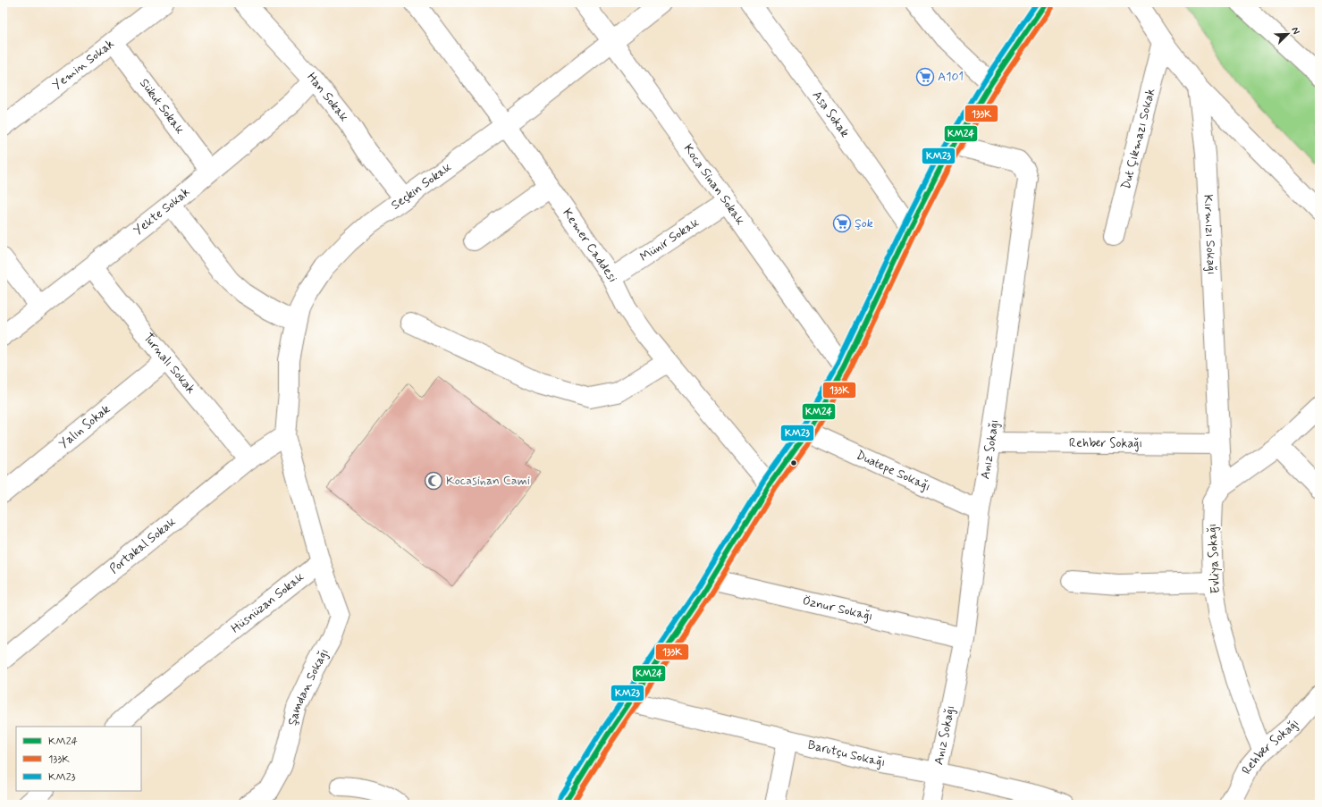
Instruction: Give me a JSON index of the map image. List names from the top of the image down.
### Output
{
  "streets": {
    "street": [
      "Yemin Sokak",
      "Han Sokak",
      "Sükut Sokak",
      "Asa Sokak",
      "Dut Çıkmazı Sokak",
      "Koca Sinan Sokak",
      "Seçkin Sokak",
      "Yekte Sokak",
      "Kırmızı Sokağı",
      "Münir Sokak",
      "Kemer Caddesi",
      "Turnalı Sokak",
      "Yalın Sokak",
      "Rehber Sokağı",
      "Anız Sokağı",
      "Duatepe Sokağı",
      "Portakal Sokak",
      "Evliya Sokağı",
      "Hüsnüzan Sokak",
      "Öznur Sokağı",
      "Şamdan Sokağı",
      "Barutçu Sokağı"
    ]
  },
  "crossings": [
    ["Yemin Sokak", "Sükut Sokak"],
    ["Han Sokak", "Seçkin Sokak"],
    ["Han Sokak", "Yekte Sokak"],
    ["Sükut Sokak", "Yekte Sokak"],
    ["Koca Sinan Sokak", "Seçkin Sokak"],
    ["Koca Sinan Sokak", "Münir Sokak"],
    ["Seçkin Sokak", "Kemer Caddesi"],
    ["Seçkin Sokak", "Portakal Sokak"],
    ["Yekte Sokak", "Turnalı Sokak"],
    ["Kırmızı Sokağı", "Rehber Sokağı"],
    ["Kırmızı Sokağı", "Evliya Sokağı"],
    ["Münir Sokak", "Kemer Caddesi"],
    ["Turnalı Sokak", "Yalın Sokak"],
    ["Turnalı Sokak", "Portakal Sokak"],
    ["Rehber Sokağı", "Anız Sokağı"],
    ["Rehber Sokağı", "Evliya Sokağı"],
    ["Anız Sokağı", "Duatepe Sokağı"],
    ["Anız Sokağı", "Öznur Sokağı"],
    ["Anız Sokağı", "Barutçu Sokağı"],
    ["Hüsnüzan Sokak", "Şamdan Sokağı"]
  ],
  "places": {
    "supermarket": ["A101", "Şok"],
    "mosque": ["Kocasinan Cami"]
  },
  "lines": ["transit line KM24", "transit line KM23", "transit line 133K"],
  "legend": ["KM24", "133K", "KM23"],
  "north": "top right"
}
